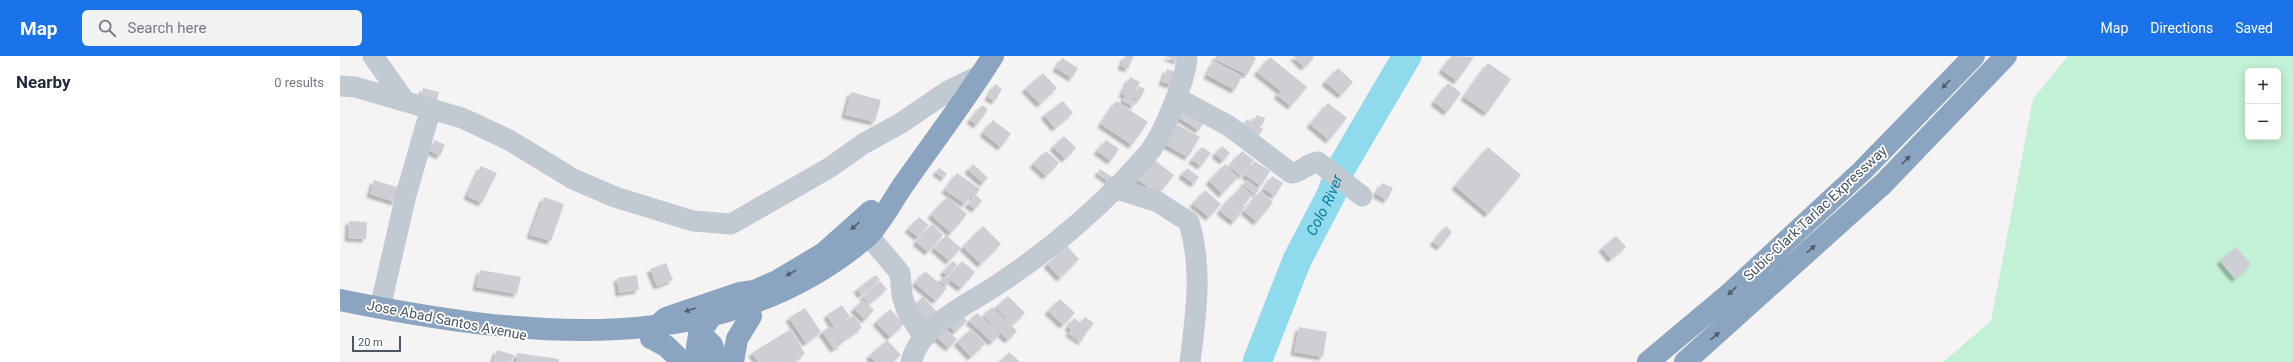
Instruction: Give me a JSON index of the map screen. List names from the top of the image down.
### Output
{
  "streets": {
    "highway": ["Subic-Clark-Tarlac Expressway", "Jose Abad Santos Avenue"]
  },
  "water": ["Colo River"],
  "scale_bar": "20 m",
  "page": {
    "header": "Map",
    "search": "Search here",
    "nav": ["Map", "Directions", "Saved"],
    "heading": ["Nearby", "0 results"],
    "map_buttons": ["+", "−"],
    "scale": "20 m"
  }
}
